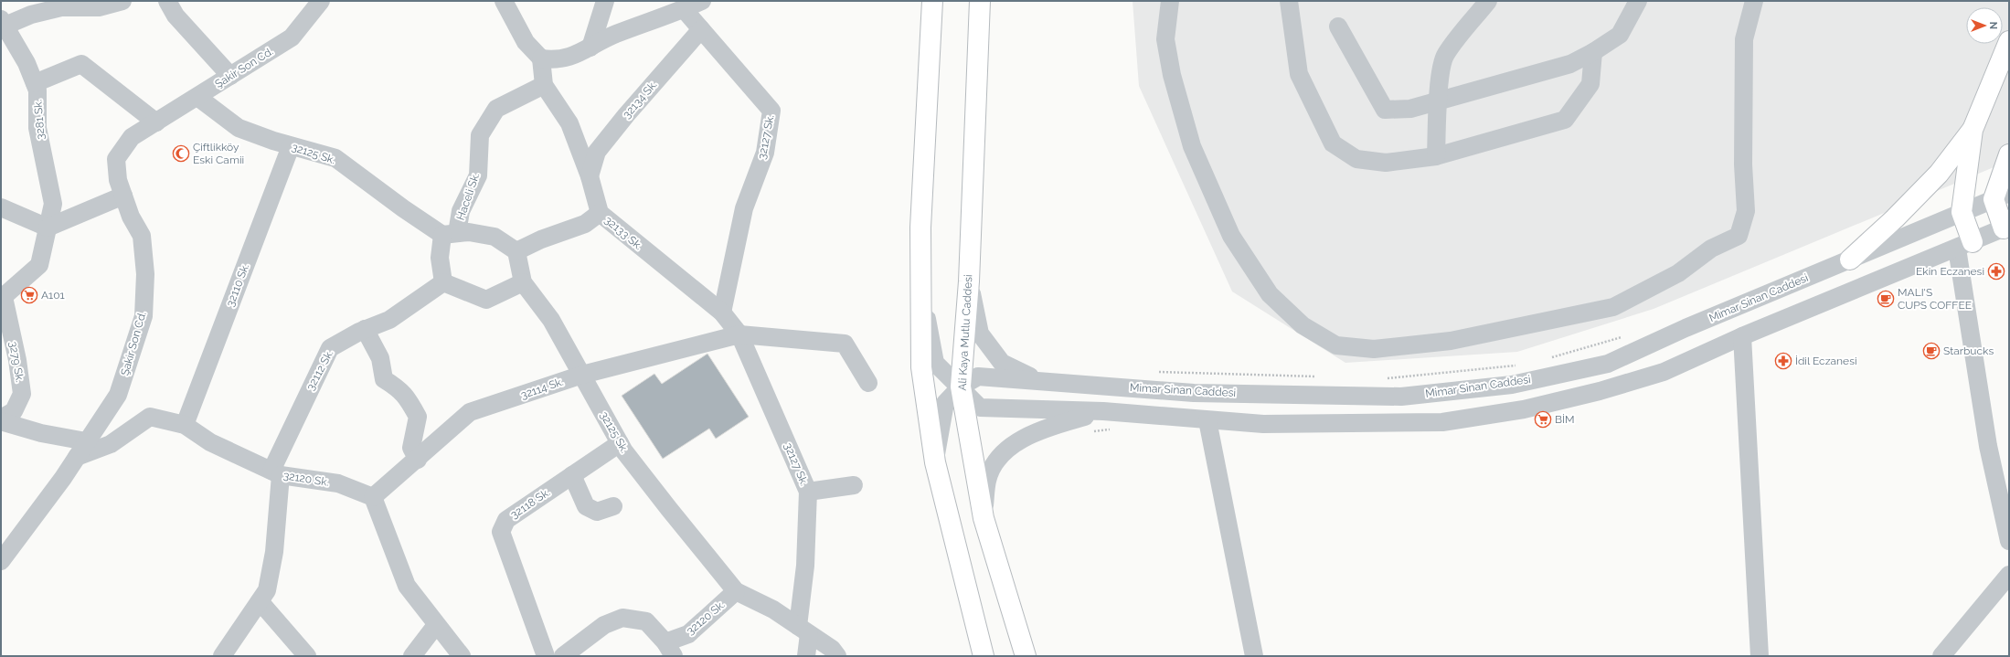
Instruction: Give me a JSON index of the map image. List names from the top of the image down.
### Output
{
  "streets": {
    "main road": ["Ali Kaya Mutlu Caddesi"],
    "street": [
      "Şakir Son Cd.",
      "32134 Sk.",
      "3281 Sk.",
      "32127 Sk.",
      "32125 Sk.",
      "Haceli Sk.",
      "32133 Sk.",
      "32110 Sk.",
      "Mimar Sinan Caddesi",
      "3279 Sk.",
      "32112 Sk.",
      "32114 Sk.",
      "32120 Sk.",
      "32118 Sk."
    ]
  },
  "crossings": [
    ["Şakir Son Cd.", "32125 Sk."],
    ["Şakir Son Cd.", "3279 Sk."],
    ["Şakir Son Cd.", "32120 Sk."],
    ["32134 Sk.", "32127 Sk."],
    ["32134 Sk.", "32133 Sk."],
    ["3281 Sk.", "3279 Sk."],
    ["32127 Sk.", "32125 Sk."],
    ["32127 Sk.", "32133 Sk."],
    ["32127 Sk.", "32114 Sk."],
    ["32125 Sk.", "Haceli Sk."],
    ["32125 Sk.", "32110 Sk."],
    ["32125 Sk.", "32112 Sk."],
    ["32125 Sk.", "32114 Sk."],
    ["32125 Sk.", "32120 Sk."],
    ["32125 Sk.", "32118 Sk."],
    ["Haceli Sk.", "32133 Sk."],
    ["Haceli Sk.", "32112 Sk."],
    ["32133 Sk.", "32114 Sk."],
    ["32110 Sk.", "32120 Sk."],
    ["Mimar Sinan Caddesi", "Ali Kaya Mutlu Caddesi"],
    ["3279 Sk.", "32120 Sk."],
    ["32112 Sk.", "32120 Sk."],
    ["32114 Sk.", "32120 Sk."]
  ],
  "places": {
    "mosque": ["Çiftlikköy Eski Camii"],
    "pharmacy": ["Ekin Eczanesi", "İdil Eczanesi"],
    "supermarket": ["A101", "BİM"],
    "cafe": ["MALI'S CUPS COFFEE", "Starbucks"]
  },
  "north": "right"
}
